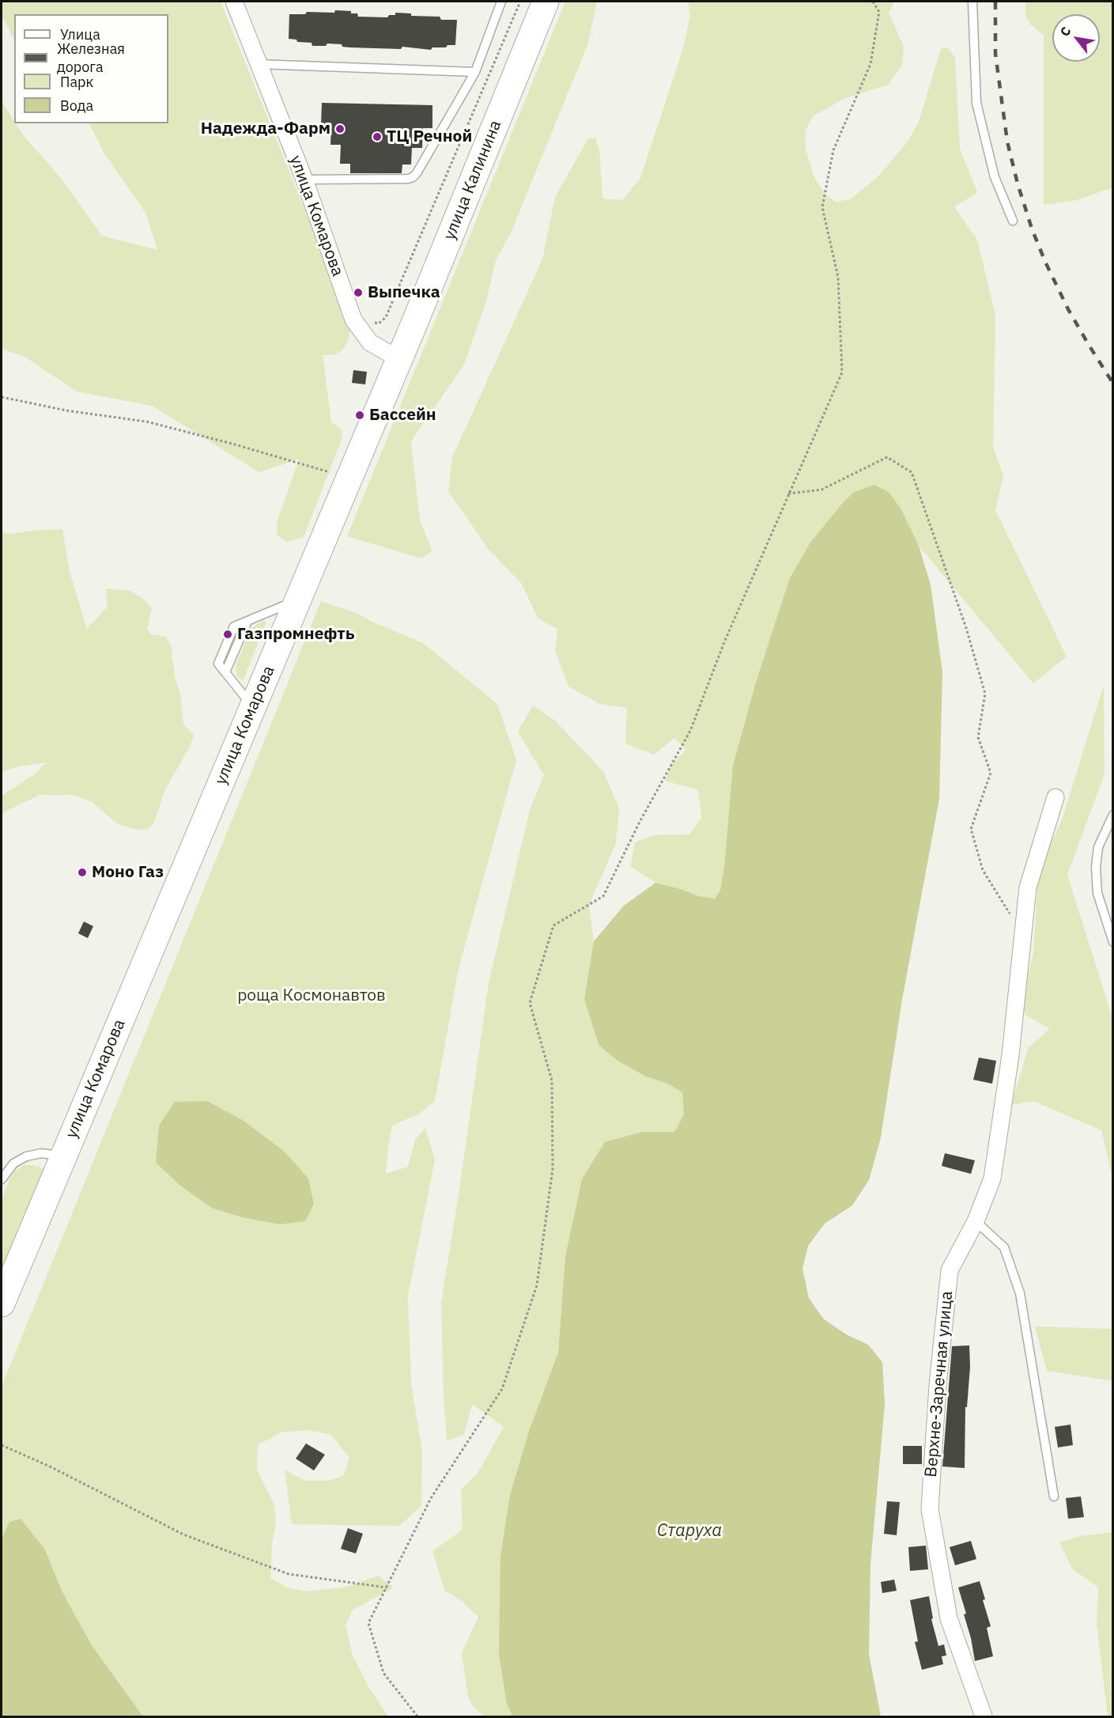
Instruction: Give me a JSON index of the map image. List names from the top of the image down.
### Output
{
  "streets": {
    "main road": ["улица Калинина", "улица Комарова"],
    "street": ["Верхне-Заречная улица"]
  },
  "crossings": [
    ["улица Калинина", "улица Комарова"]
  ],
  "water": ["Старуха"],
  "parks": ["роща Космонавтов"],
  "places": [
    "Надежда-Фарм",
    "ТЦ Речной",
    "Выпечка",
    "Бассейн",
    "Газпромнефть",
    "Моно Газ"
  ],
  "legend": [
    "Улица",
    "Железная дорога",
    "Парк",
    "Вода"
  ],
  "north": "top left"
}
